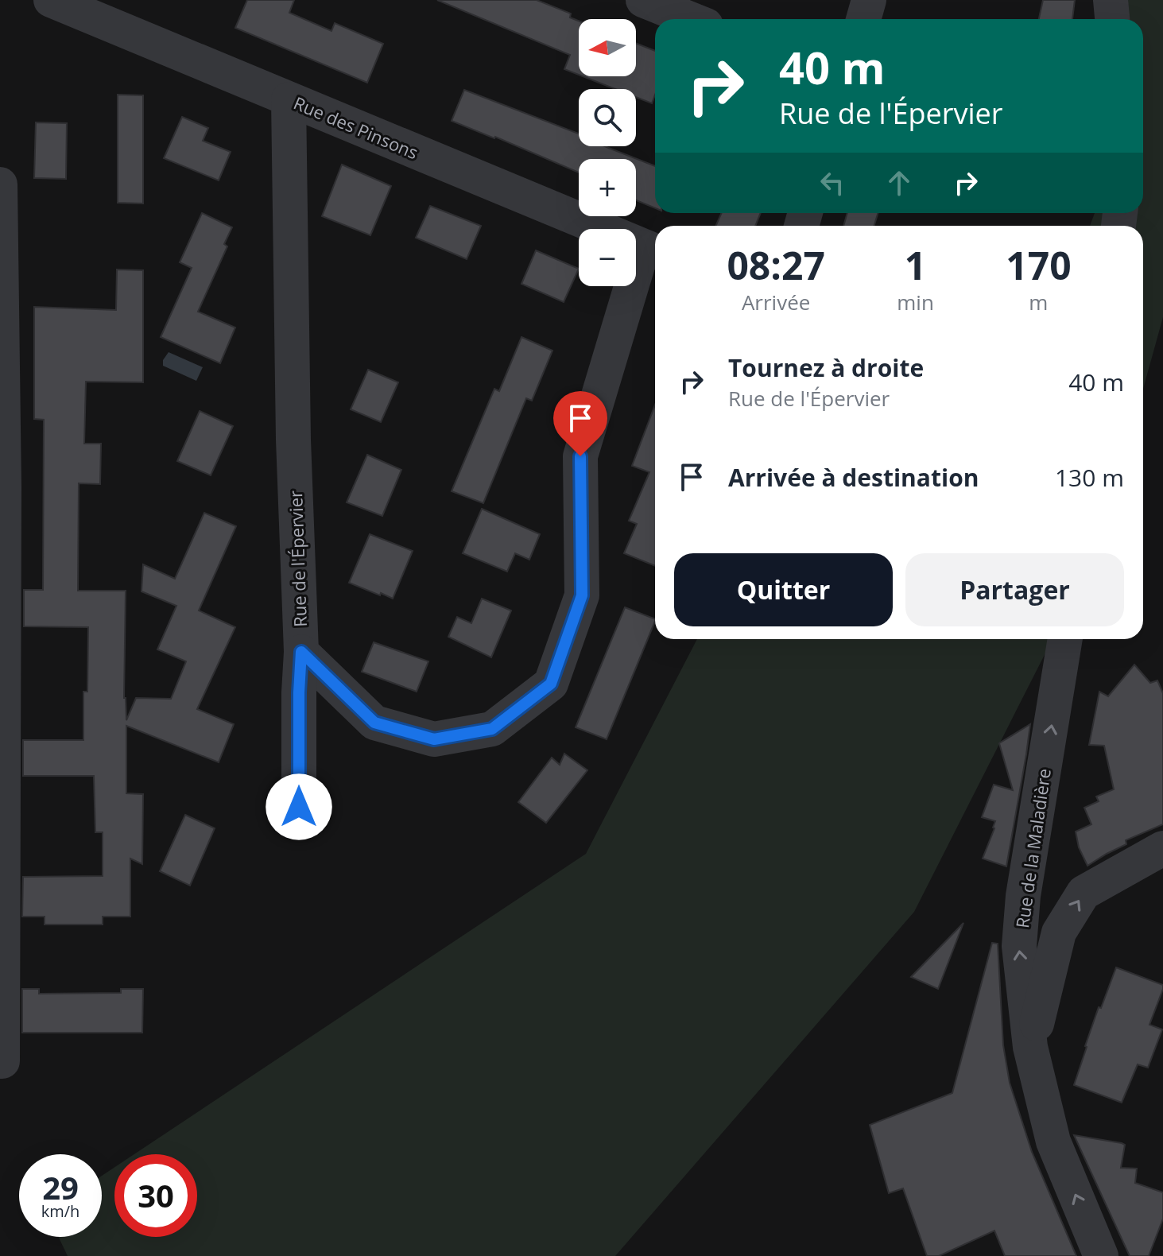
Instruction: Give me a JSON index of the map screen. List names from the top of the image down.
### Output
{
  "streets": {
    "street": ["Rue des Pinsons", "Rue de l'Épervier", "Rue de la Maladière"]
  },
  "crossings": [
    ["Rue des Pinsons", "Rue de l'Épervier"]
  ],
  "one_way": ["Rue de la Maladière"],
  "north": "left",
  "page": {
    "map_buttons": ["+", "−"],
    "turn": ["40 m", "Rue de l'Épervier"],
    "eta": [
      "08:27",
      "Arrivée",
      "1",
      "min",
      "170",
      "m"
    ],
    "list": [
      {
        "name": "Tournez à droite",
        "note": "Rue de l'Épervier",
        "value": "40 m"
      },
      {
        "name": "Arrivée à destination",
        "value": "130 m"
      }
    ],
    "buttons": ["Quitter", "Partager"],
    "speed": "29 km/h",
    "limit": "30"
  }
}
